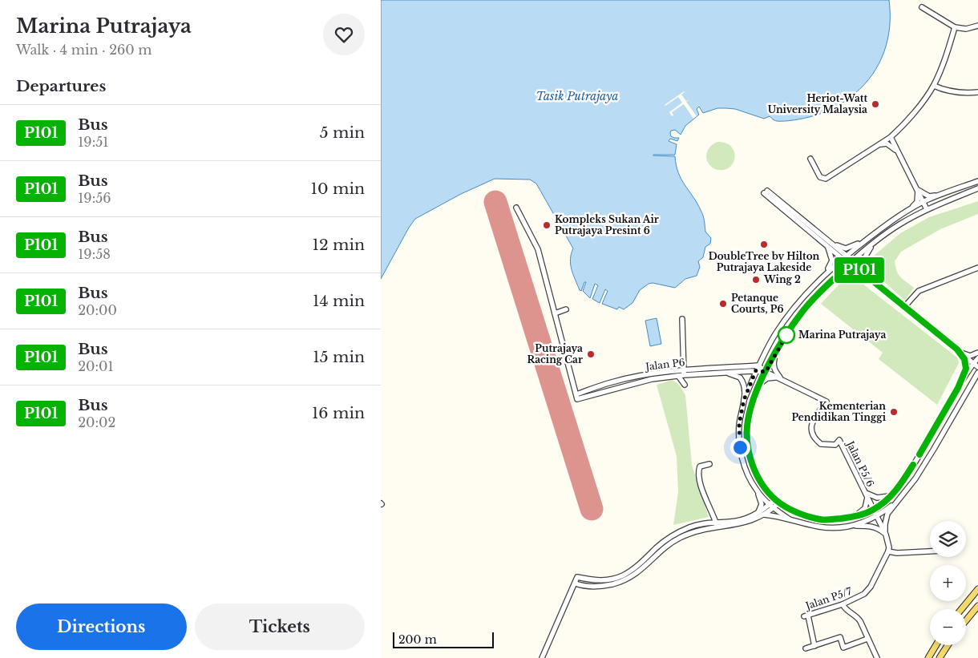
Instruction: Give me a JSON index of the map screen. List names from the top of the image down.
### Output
{
  "streets": {
    "street": ["Jalan P6", "Jalan P5/6", "Jalan P5/7"]
  },
  "crossings": [
    ["Jalan P6", "Jalan P5/6"]
  ],
  "water": ["Tasik Putrajaya"],
  "places": [
    "Heriot-Watt University Malaysia",
    "Kompleks Sukan Air Putrajaya Presint 6",
    "DoubleTree by Hilton Putrajaya Lakeside",
    "Wing 2",
    "Petanque Courts, P6",
    "Marina Putrajaya",
    "Putrajaya Racing Car",
    "Kementerian Pendidikan Tinggi"
  ],
  "lines": ["bus line P101"],
  "scale_bar": "200 m",
  "page": {
    "heading": [
      ["Marina Putrajaya", "Walk · 4 min · 260 m"],
      "Departures"
    ],
    "on_map": "P101",
    "list": [
      {
        "mark": "P101",
        "name": "Bus",
        "note": "19:51",
        "value": "5 min"
      },
      {
        "mark": "P101",
        "name": "Bus",
        "note": "19:56",
        "value": "10 min"
      },
      {
        "mark": "P101",
        "name": "Bus",
        "note": "19:58",
        "value": "12 min"
      },
      {
        "mark": "P101",
        "name": "Bus",
        "note": "20:00",
        "value": "14 min"
      },
      {
        "mark": "P101",
        "name": "Bus",
        "note": "20:01",
        "value": "15 min"
      },
      {
        "mark": "P101",
        "name": "Bus",
        "note": "20:02",
        "value": "16 min"
      }
    ],
    "map_buttons": ["+", "−"],
    "buttons": ["Directions", "Tickets"],
    "scale": "200 m"
  }
}
